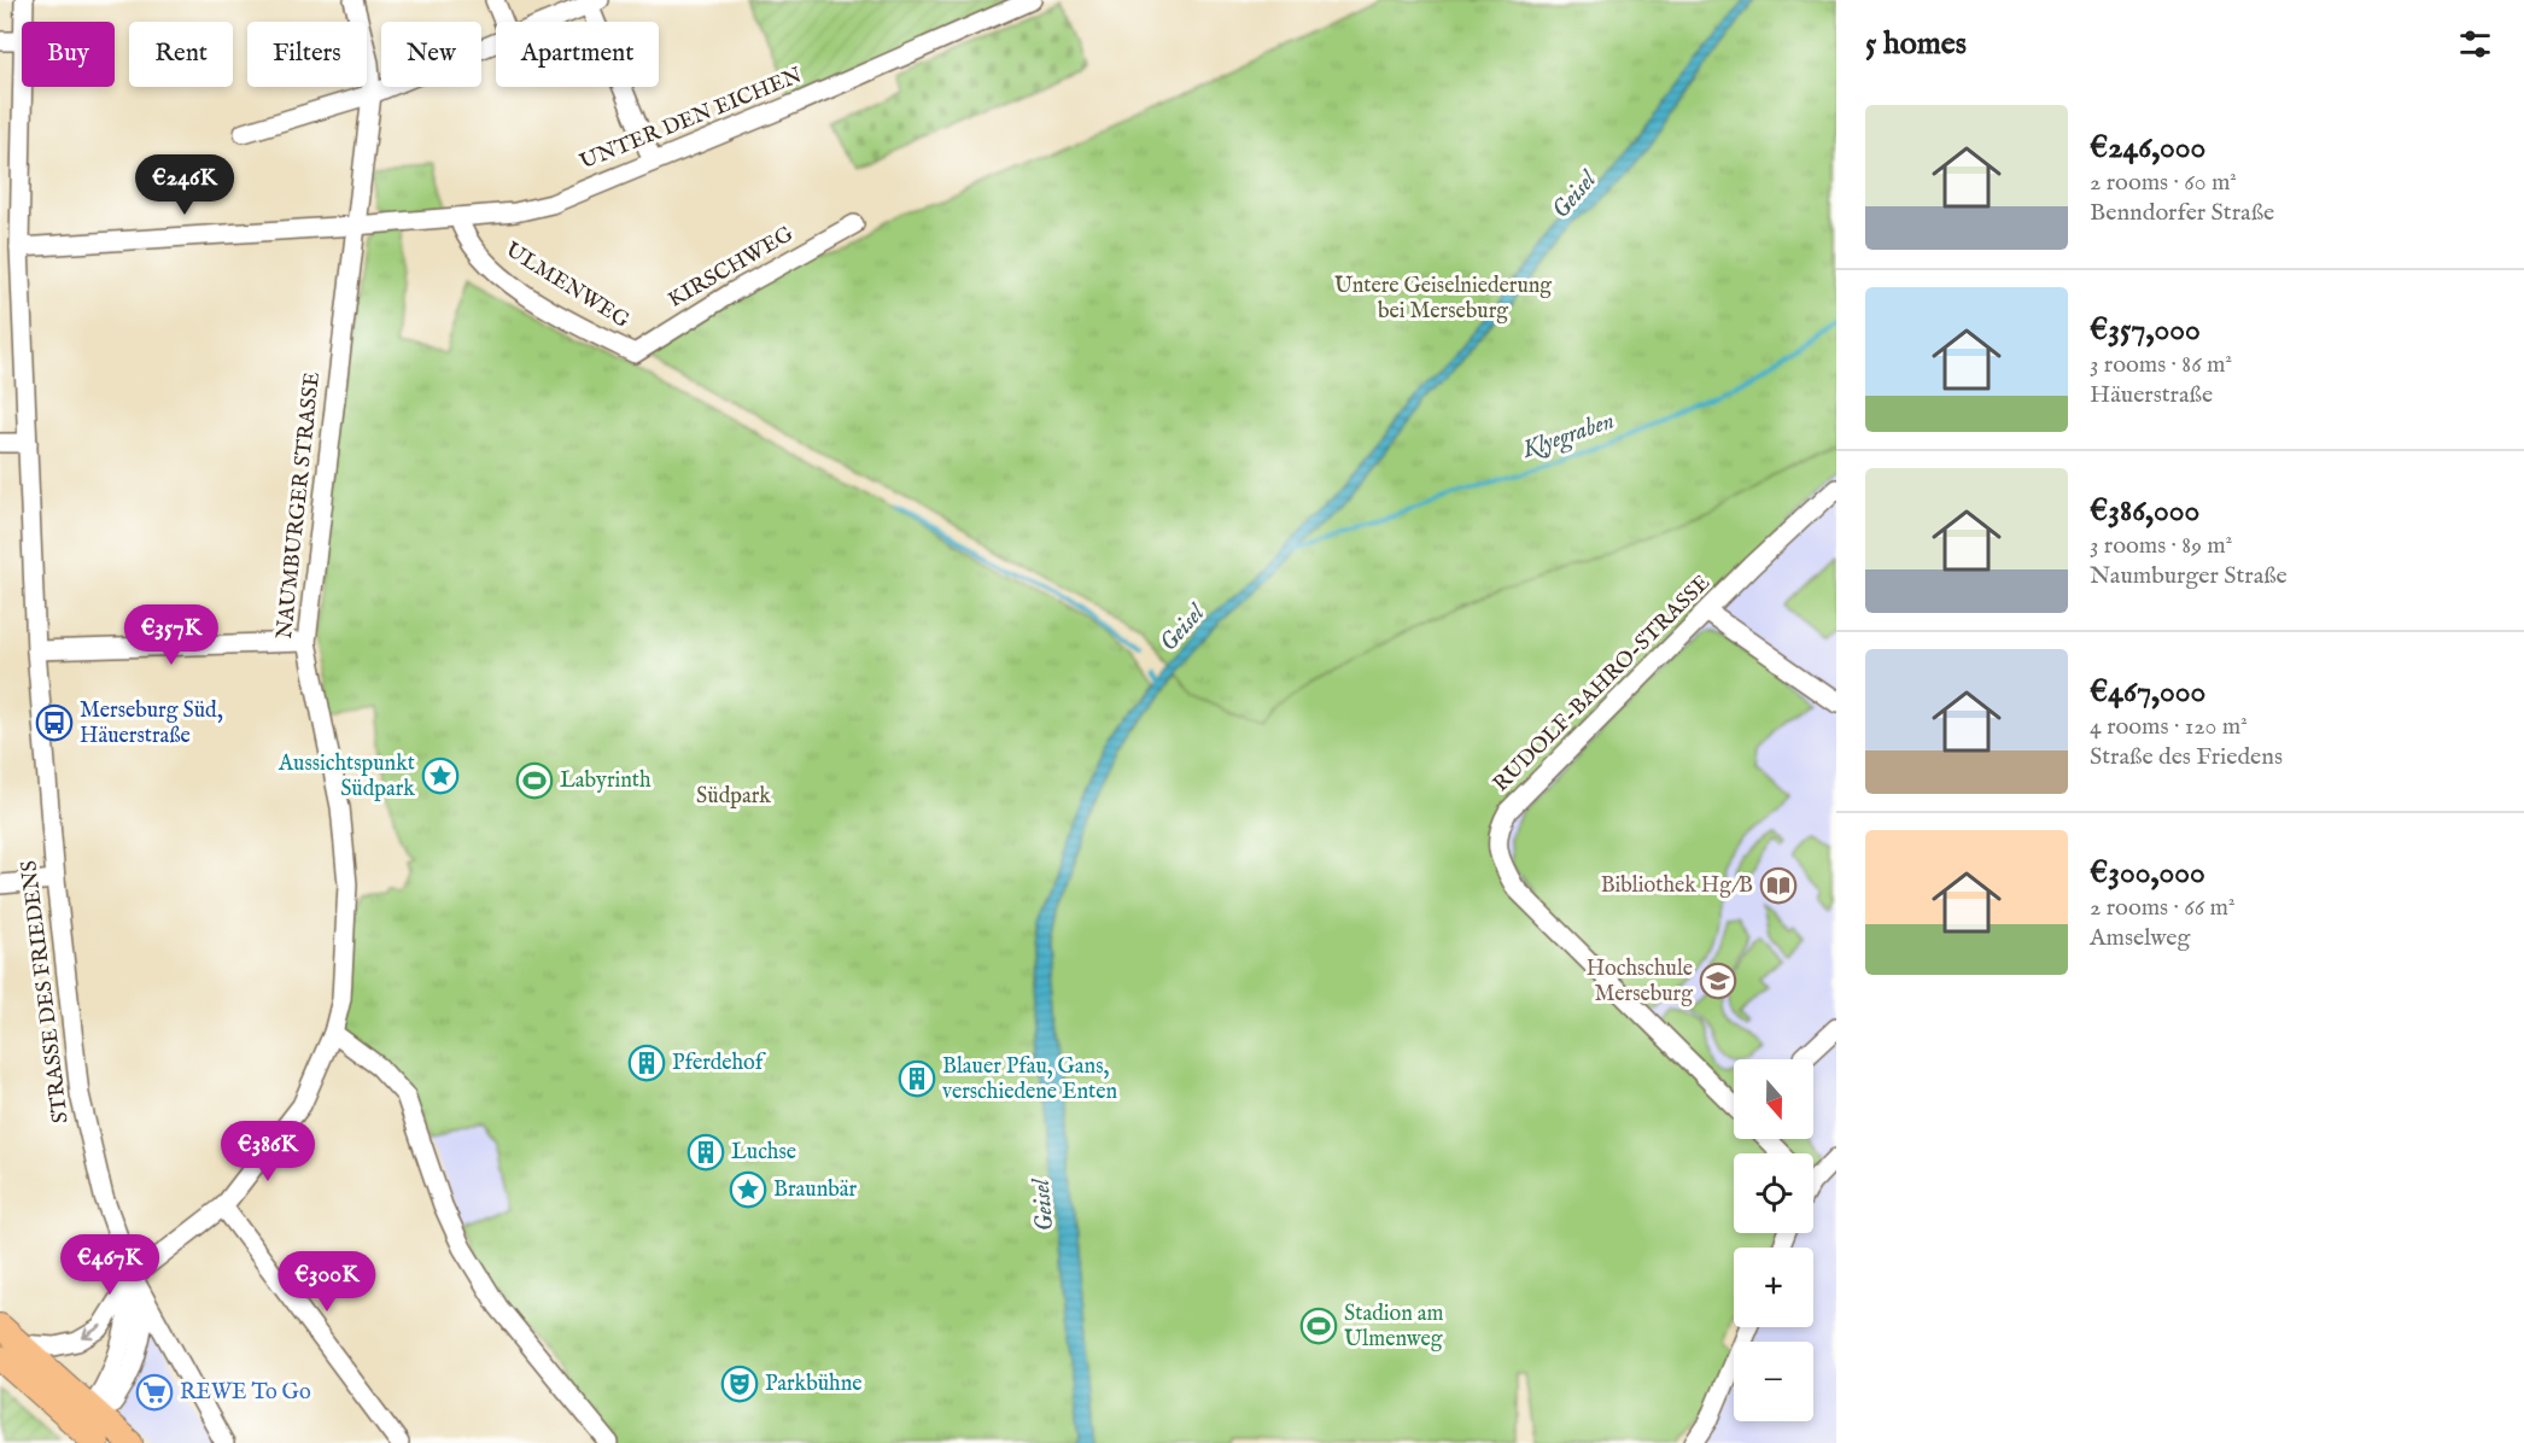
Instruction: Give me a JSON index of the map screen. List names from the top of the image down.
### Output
{
  "streets": {
    "street": [
      "UNTER DEN EICHEN",
      "KIRSCHWEG",
      "ULMENWEG",
      "NAUMBURGER STRASSE",
      "RUDOLF-BAHRO-STRASSE",
      "STRASSE DES FRIEDENS"
    ]
  },
  "crossings": [
    ["UNTER DEN EICHEN", "ULMENWEG"],
    ["UNTER DEN EICHEN", "NAUMBURGER STRASSE"],
    ["UNTER DEN EICHEN", "STRASSE DES FRIEDENS"],
    ["KIRSCHWEG", "ULMENWEG"],
    ["NAUMBURGER STRASSE", "STRASSE DES FRIEDENS"]
  ],
  "water": ["Geisel", "Klyegraben"],
  "parks": ["Untere Geiselniederung bei Merseburg", "Südpark"],
  "places": {
    "bus stop": ["Merseburg Süd, Häuerstraße"],
    "place": ["Aussichtspunkt Südpark", "Braunbär"],
    "sports": ["Labyrinth", "Stadion am Ulmenweg"],
    "library": ["Bibliothek Hg/B"],
    "school or university": ["Hochschule Merseburg"],
    "building": ["Pferdehof", "Blauer Pfau, Gans, verschiedene Enten", "Luchse"],
    "theatre": ["Parkbühne"],
    "supermarket": ["REWE To Go"]
  },
  "north": "bottom",
  "page": {
    "heading": "5 homes",
    "chip": [
      "Buy",
      "Rent",
      "Filters",
      "New",
      "Apartment"
    ],
    "list": [
      {
        "name": "€246,000",
        "note": "2 rooms · 60 m² · Benndorfer Straße"
      },
      {
        "name": "€357,000",
        "note": "3 rooms · 86 m² · Häuerstraße"
      },
      {
        "name": "€386,000",
        "note": "3 rooms · 89 m² · Naumburger Straße"
      },
      {
        "name": "€467,000",
        "note": "4 rooms · 120 m² · Straße des Friedens"
      },
      {
        "name": "€300,000",
        "note": "2 rooms · 66 m² · Amselweg"
      }
    ],
    "price": [
      "€246K",
      "€357K",
      "€386K",
      "€467K",
      "€300K"
    ],
    "map_buttons": ["+", "−"]
  }
}
